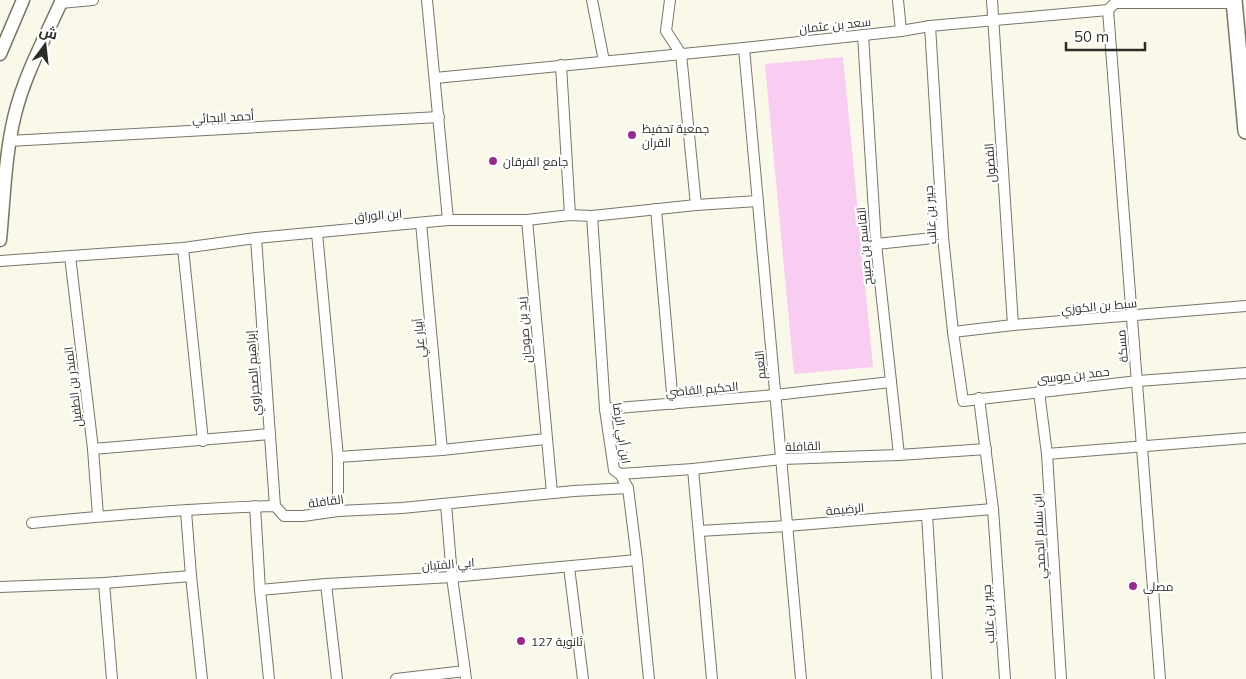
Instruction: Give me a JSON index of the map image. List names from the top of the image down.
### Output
{
  "streets": {
    "street": [
      "سعد بن عثمان",
      "أحمد البجائي",
      "الفضول",
      "ابن الوراق",
      "جبير بن غالب",
      "القاسم بن صبيح",
      "سبط بن الكوزي",
      "زيد بن صوحان",
      "آبيار علي",
      "مسكة",
      "النعيم",
      "إبراهيم الصحراوي",
      "حمد بن موسى",
      "المنذر بن الطفيل",
      "الحكيم القاضي",
      "ابن أبي الرضا",
      "القافلة",
      "الرضيمة",
      "ابن سلام الجمحي",
      "ابي الفتيان"
    ]
  },
  "crossings": [
    ["سعد بن عثمان", "الفضول"],
    ["سعد بن عثمان", "جبير بن غالب"],
    ["سعد بن عثمان", "القاسم بن صبيح"],
    ["سعد بن عثمان", "مسكة"],
    ["سعد بن عثمان", "النعيم"],
    ["الفضول", "سبط بن الكوزي"],
    ["ابن الوراق", "زيد بن صوحان"],
    ["ابن الوراق", "آبيار علي"],
    ["ابن الوراق", "النعيم"],
    ["ابن الوراق", "إبراهيم الصحراوي"],
    ["ابن الوراق", "المنذر بن الطفيل"],
    ["ابن الوراق", "ابن أبي الرضا"],
    ["جبير بن غالب", "سبط بن الكوزي"],
    ["جبير بن غالب", "حمد بن موسى"],
    ["جبير بن غالب", "القافلة"],
    ["جبير بن غالب", "الرضيمة"],
    ["القاسم بن صبيح", "الحكيم القاضي"],
    ["القاسم بن صبيح", "القافلة"],
    ["سبط بن الكوزي", "مسكة"],
    ["زيد بن صوحان", "القافلة"],
    ["مسكة", "حمد بن موسى"],
    ["النعيم", "الحكيم القاضي"],
    ["النعيم", "القافلة"],
    ["النعيم", "الرضيمة"],
    ["إبراهيم الصحراوي", "القافلة"],
    ["حمد بن موسى", "ابن سلام الجمحي"],
    ["المنذر بن الطفيل", "القافلة"],
    ["الحكيم القاضي", "ابن أبي الرضا"],
    ["ابن أبي الرضا", "القافلة"],
    ["ابن أبي الرضا", "ابي الفتيان"]
  ],
  "places": [
    "جمعية تحفيظ القران",
    "جامع الفرقان",
    "مصلى",
    "ثانوية 127"
  ],
  "scale_bar": "50 m",
  "north": "top"
}
